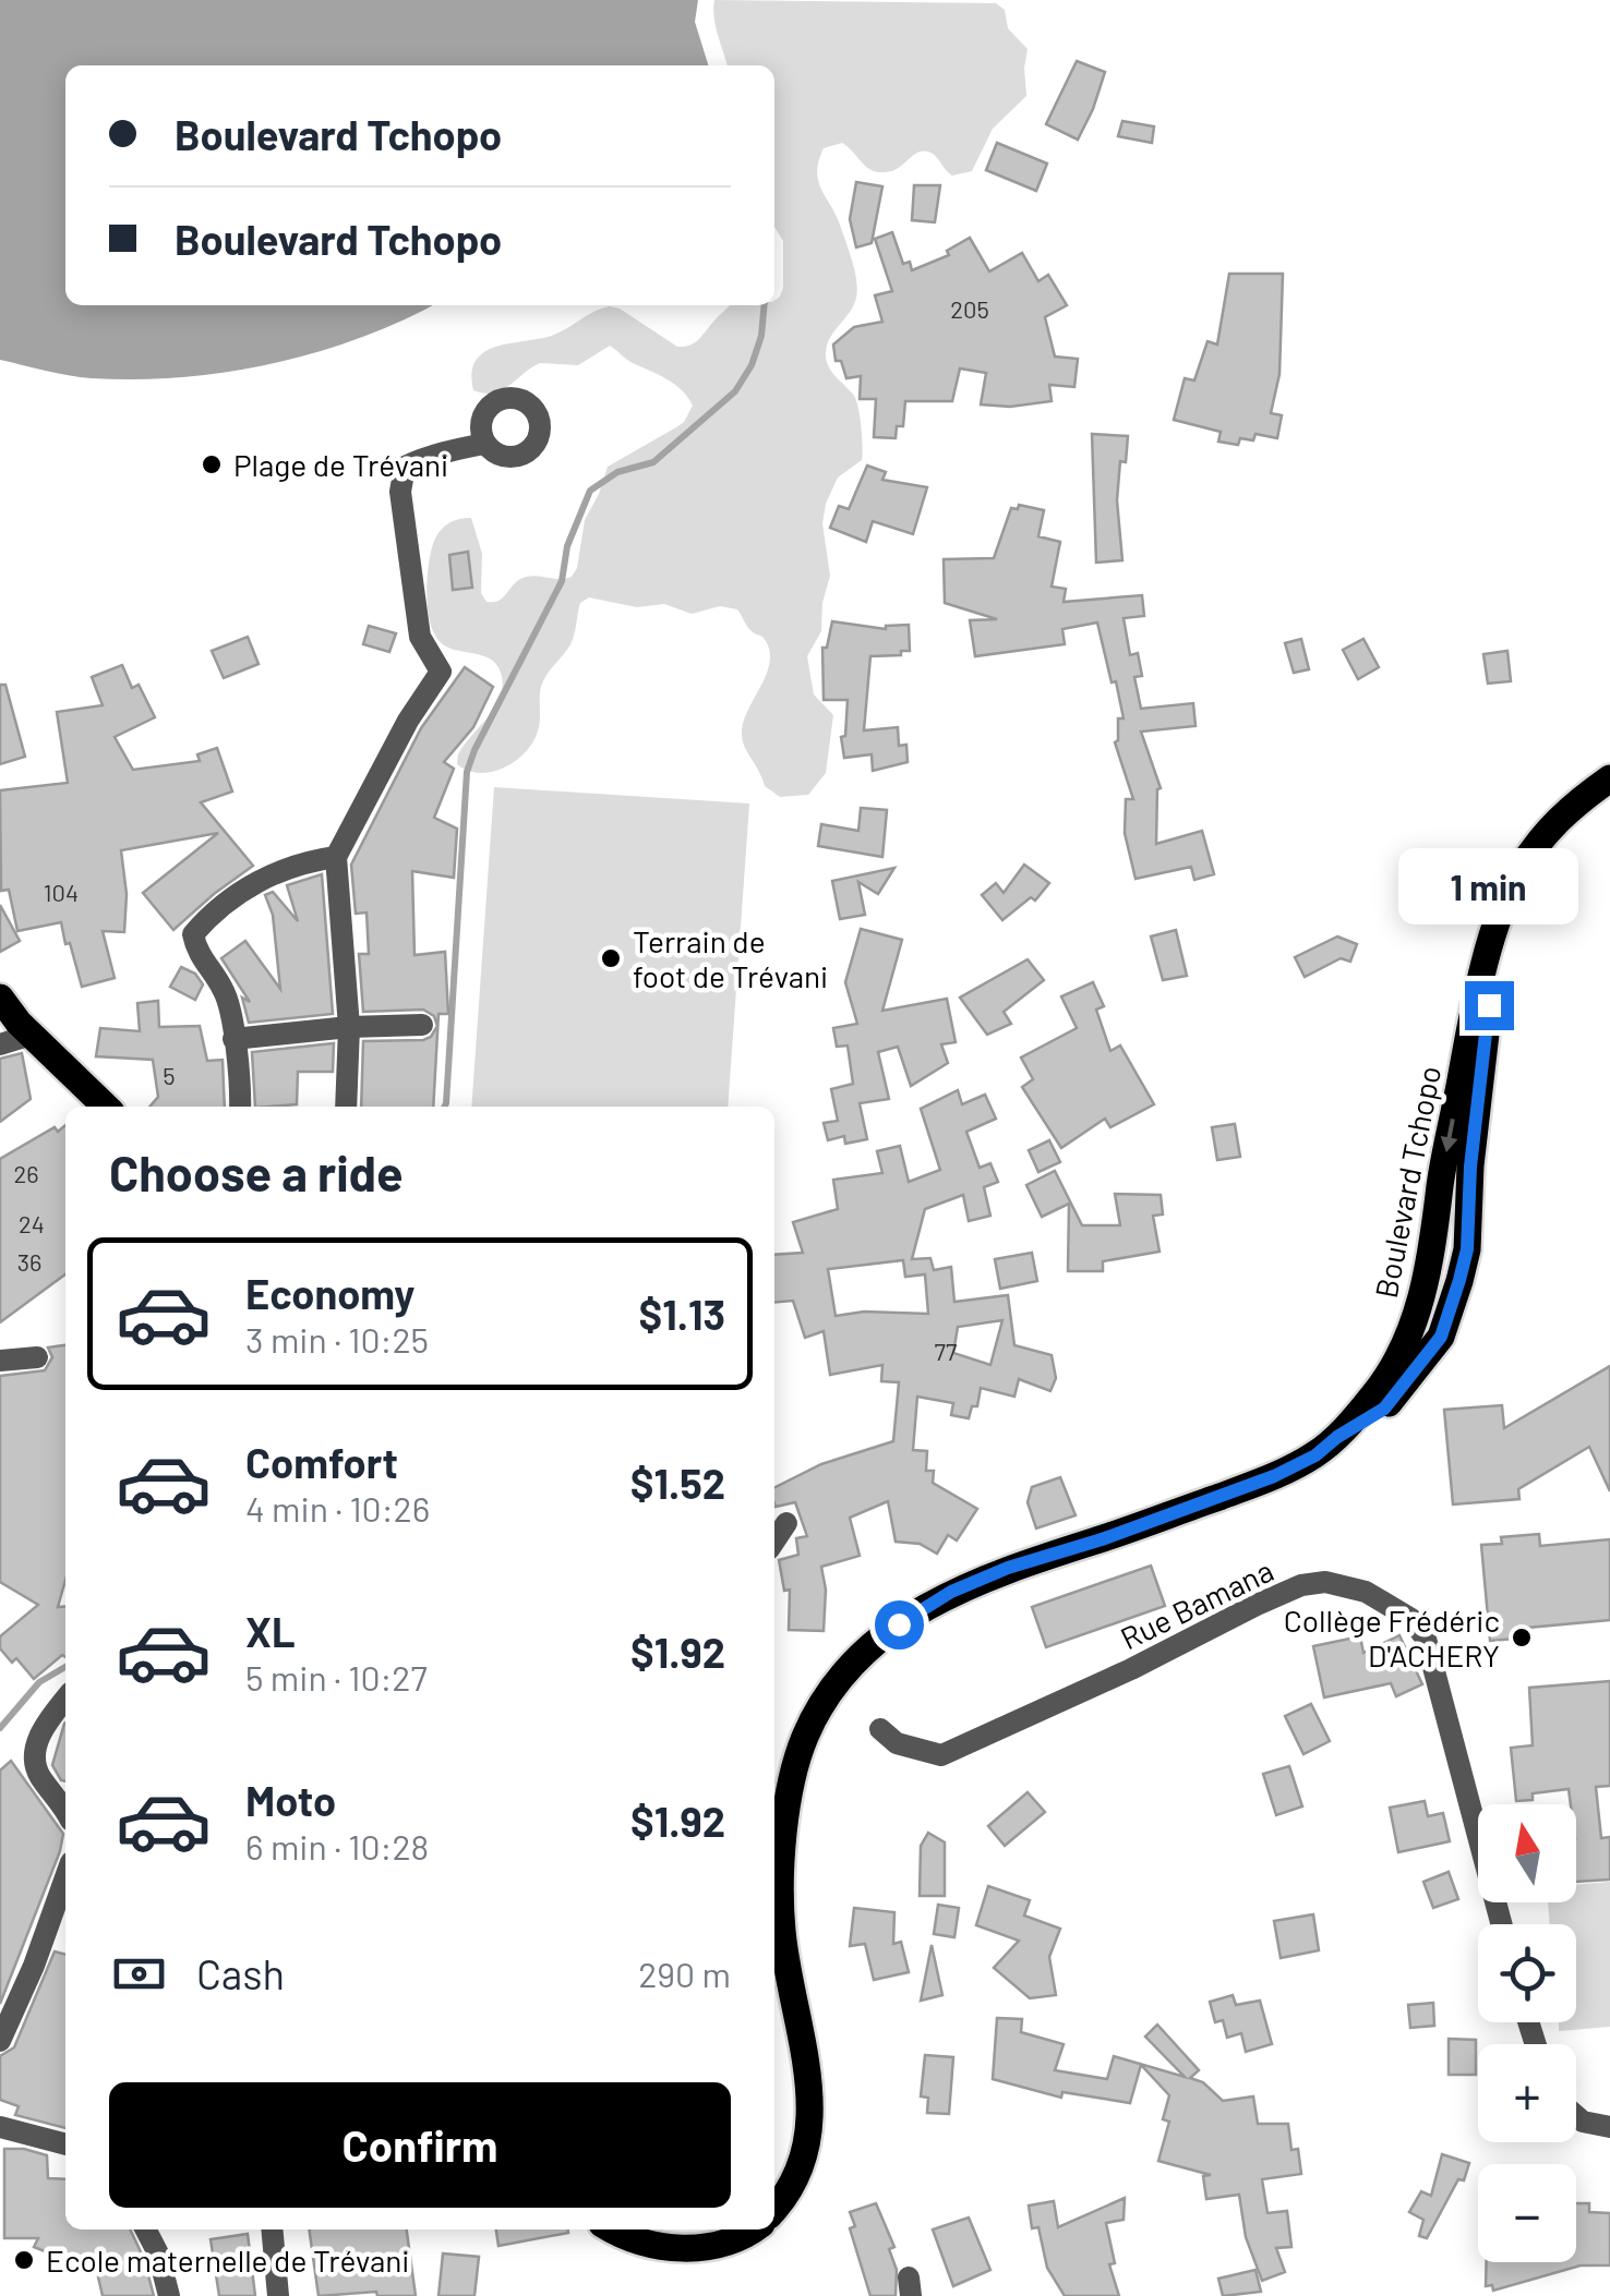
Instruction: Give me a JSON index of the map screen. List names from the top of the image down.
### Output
{
  "streets": {
    "main road": ["Boulevard Tchopo"],
    "street": ["Rue Bamana"]
  },
  "places": [
    "Plage de Trévani",
    "Terrain de foot de Trévani",
    "Collège Frédéric D'ACHERY",
    "Ecole maternelle de Trévani"
  ],
  "house_numbers": [
    "205",
    "104",
    "5",
    "26",
    "24",
    "36",
    "77"
  ],
  "north": "top",
  "page": {
    "banner": ["Boulevard Tchopo", "Boulevard Tchopo"],
    "bubble": "1 min",
    "heading": "Choose a ride",
    "list": [
      {
        "name": "Economy",
        "note": "3 min · 10:25",
        "value": "$1.13"
      },
      {
        "name": "Comfort",
        "note": "4 min · 10:26",
        "value": "$1.52"
      },
      {
        "name": "XL",
        "note": "5 min · 10:27",
        "value": "$1.92"
      },
      {
        "name": "Moto",
        "note": "6 min · 10:28",
        "value": "$1.92"
      }
    ],
    "map_buttons": ["+", "−"],
    "pay": ["Cash", "290 m"],
    "buttons": "Confirm"
  }
}
